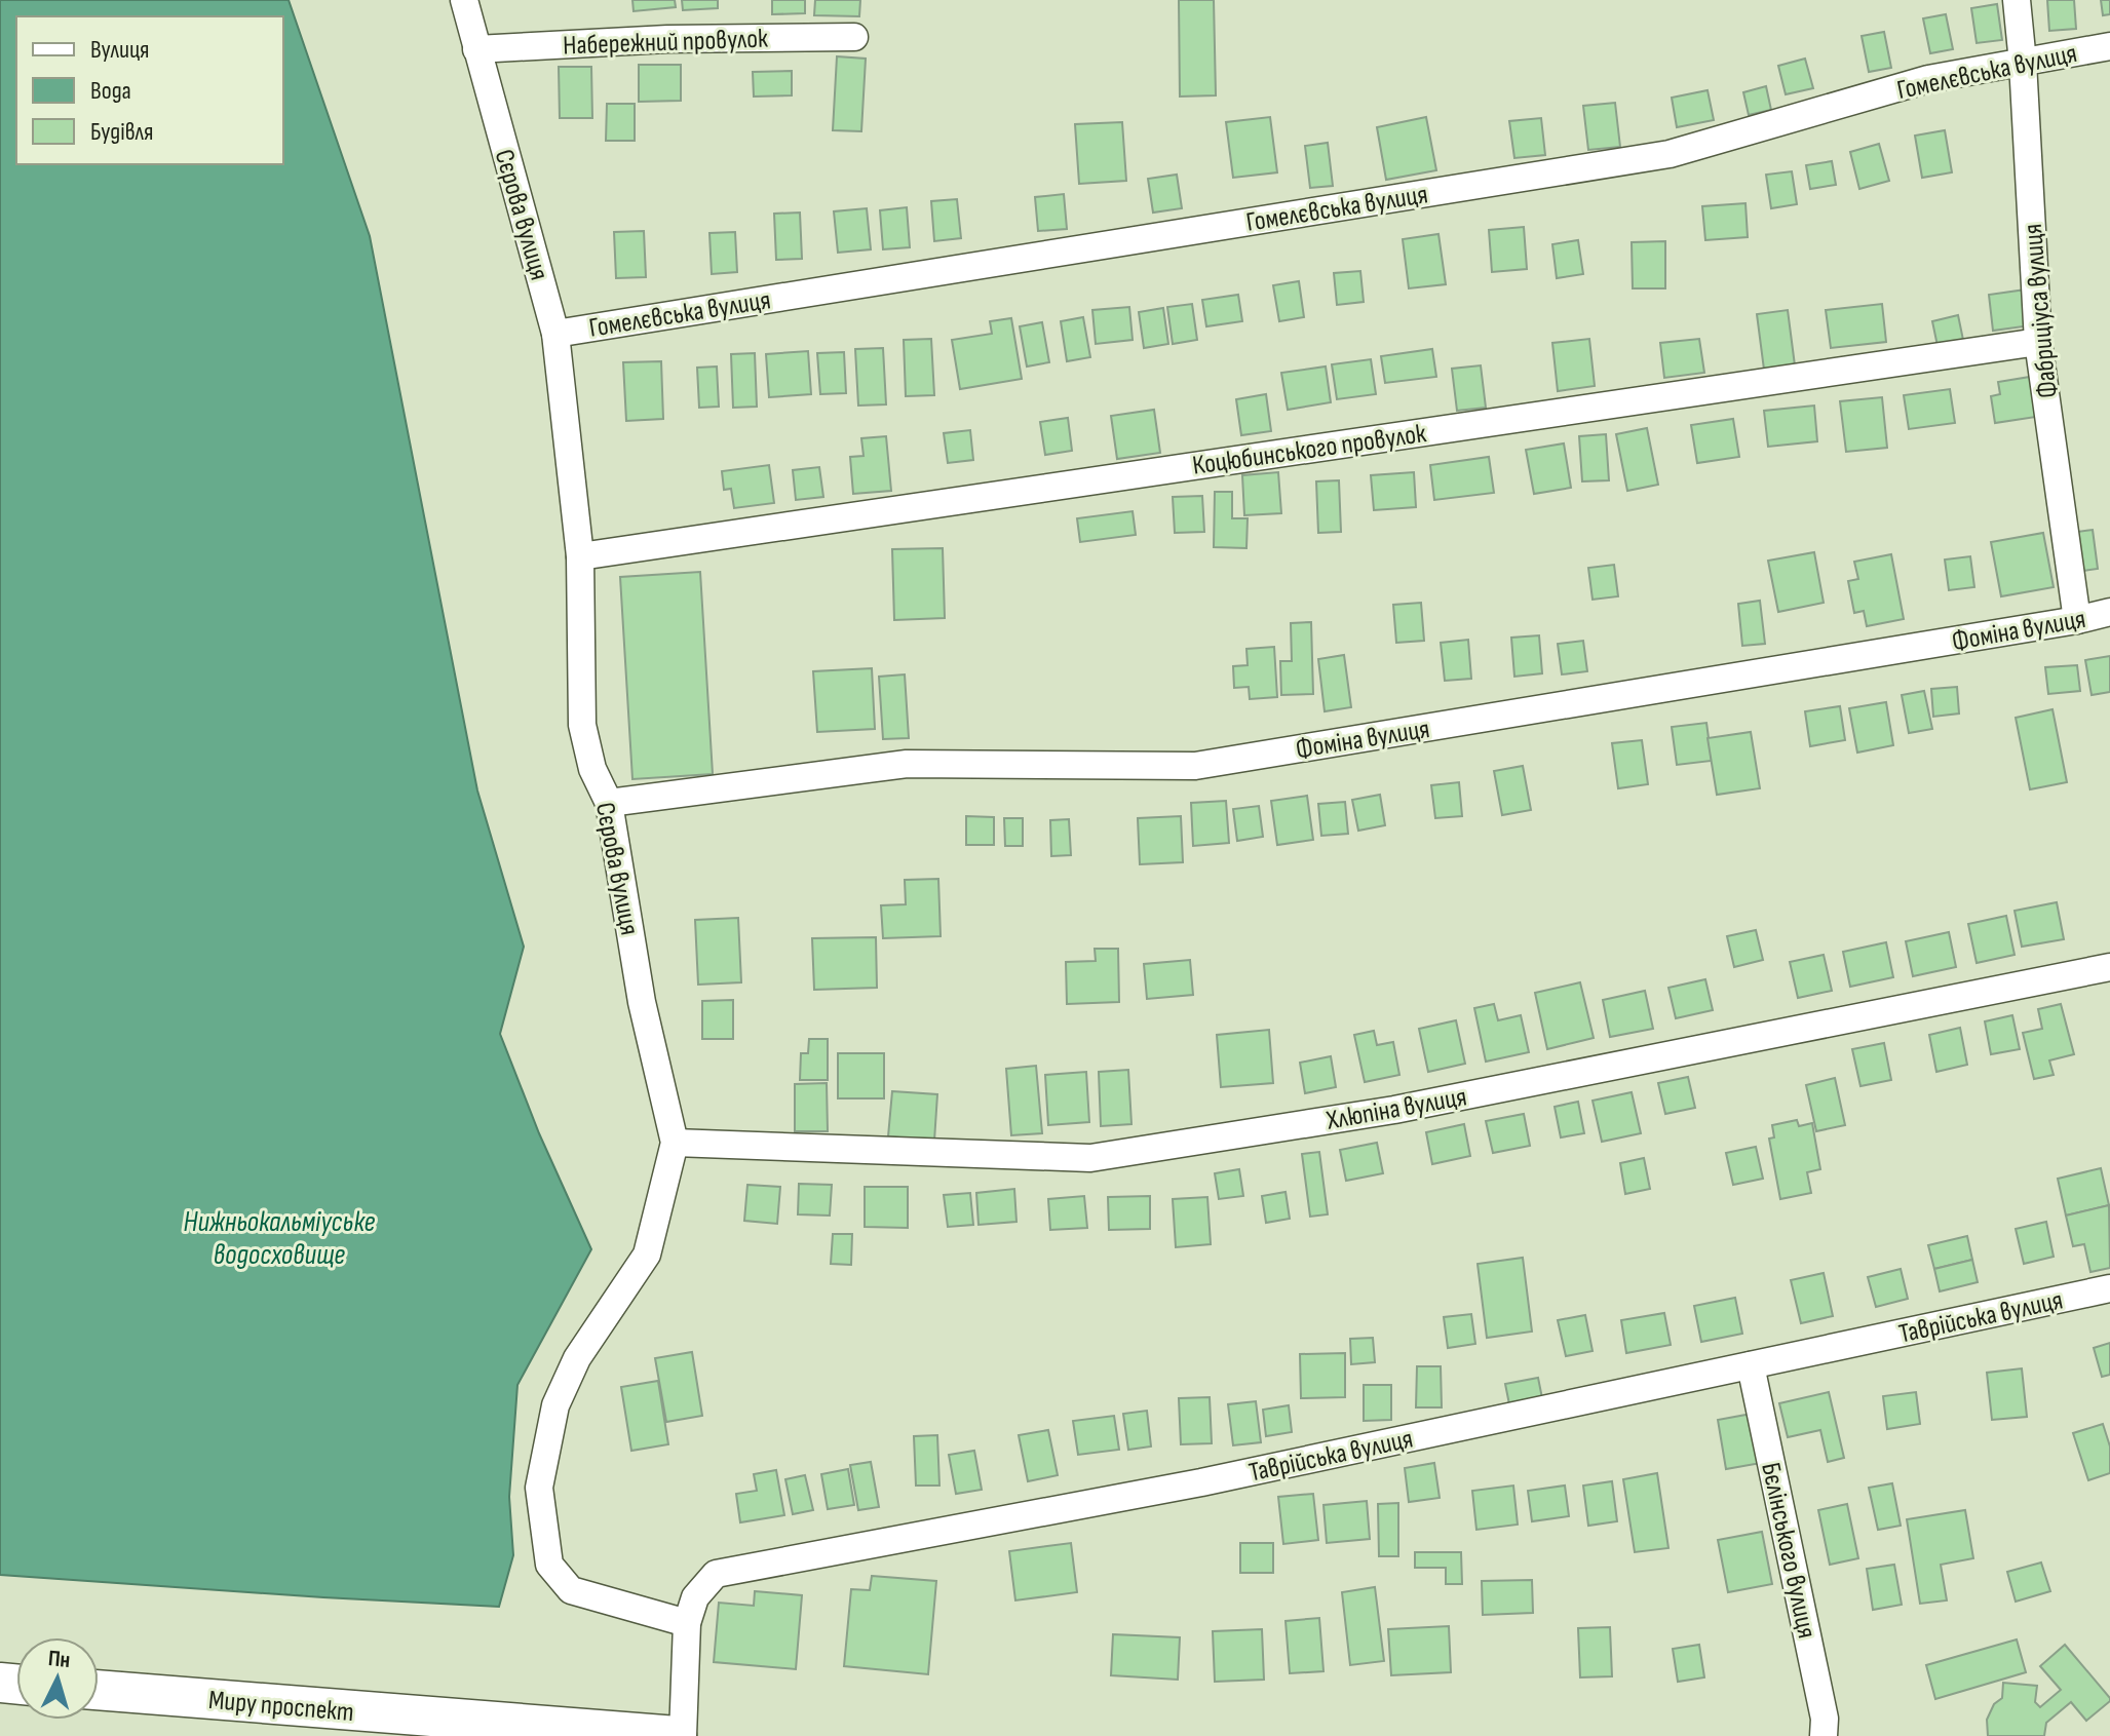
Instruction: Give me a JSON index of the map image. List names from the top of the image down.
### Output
{
  "streets": {
    "main road": ["Миру проспект"],
    "street": [
      "Набережний провулок",
      "Гомелєвська вулиця",
      "Сєрова вулиця",
      "Фабриціуса вулиця",
      "Коцюбинського провулок",
      "Фоміна вулиця",
      "Хлюпіна вулиця",
      "Таврійська вулиця",
      "Бєлінського вулиця"
    ]
  },
  "crossings": [
    ["Набережний провулок", "Сєрова вулиця"],
    ["Гомелєвська вулиця", "Сєрова вулиця"],
    ["Гомелєвська вулиця", "Фабриціуса вулиця"],
    ["Сєрова вулиця", "Коцюбинського провулок"],
    ["Сєрова вулиця", "Фоміна вулиця"],
    ["Сєрова вулиця", "Хлюпіна вулиця"],
    ["Сєрова вулиця", "Таврійська вулиця"],
    ["Фабриціуса вулиця", "Коцюбинського провулок"],
    ["Фабриціуса вулиця", "Фоміна вулиця"],
    ["Таврійська вулиця", "Бєлінського вулиця"]
  ],
  "water": ["Нижньокальміуське водосховище"],
  "legend": ["Вулиця", "Вода", "Будівля"],
  "north": "top"
}
